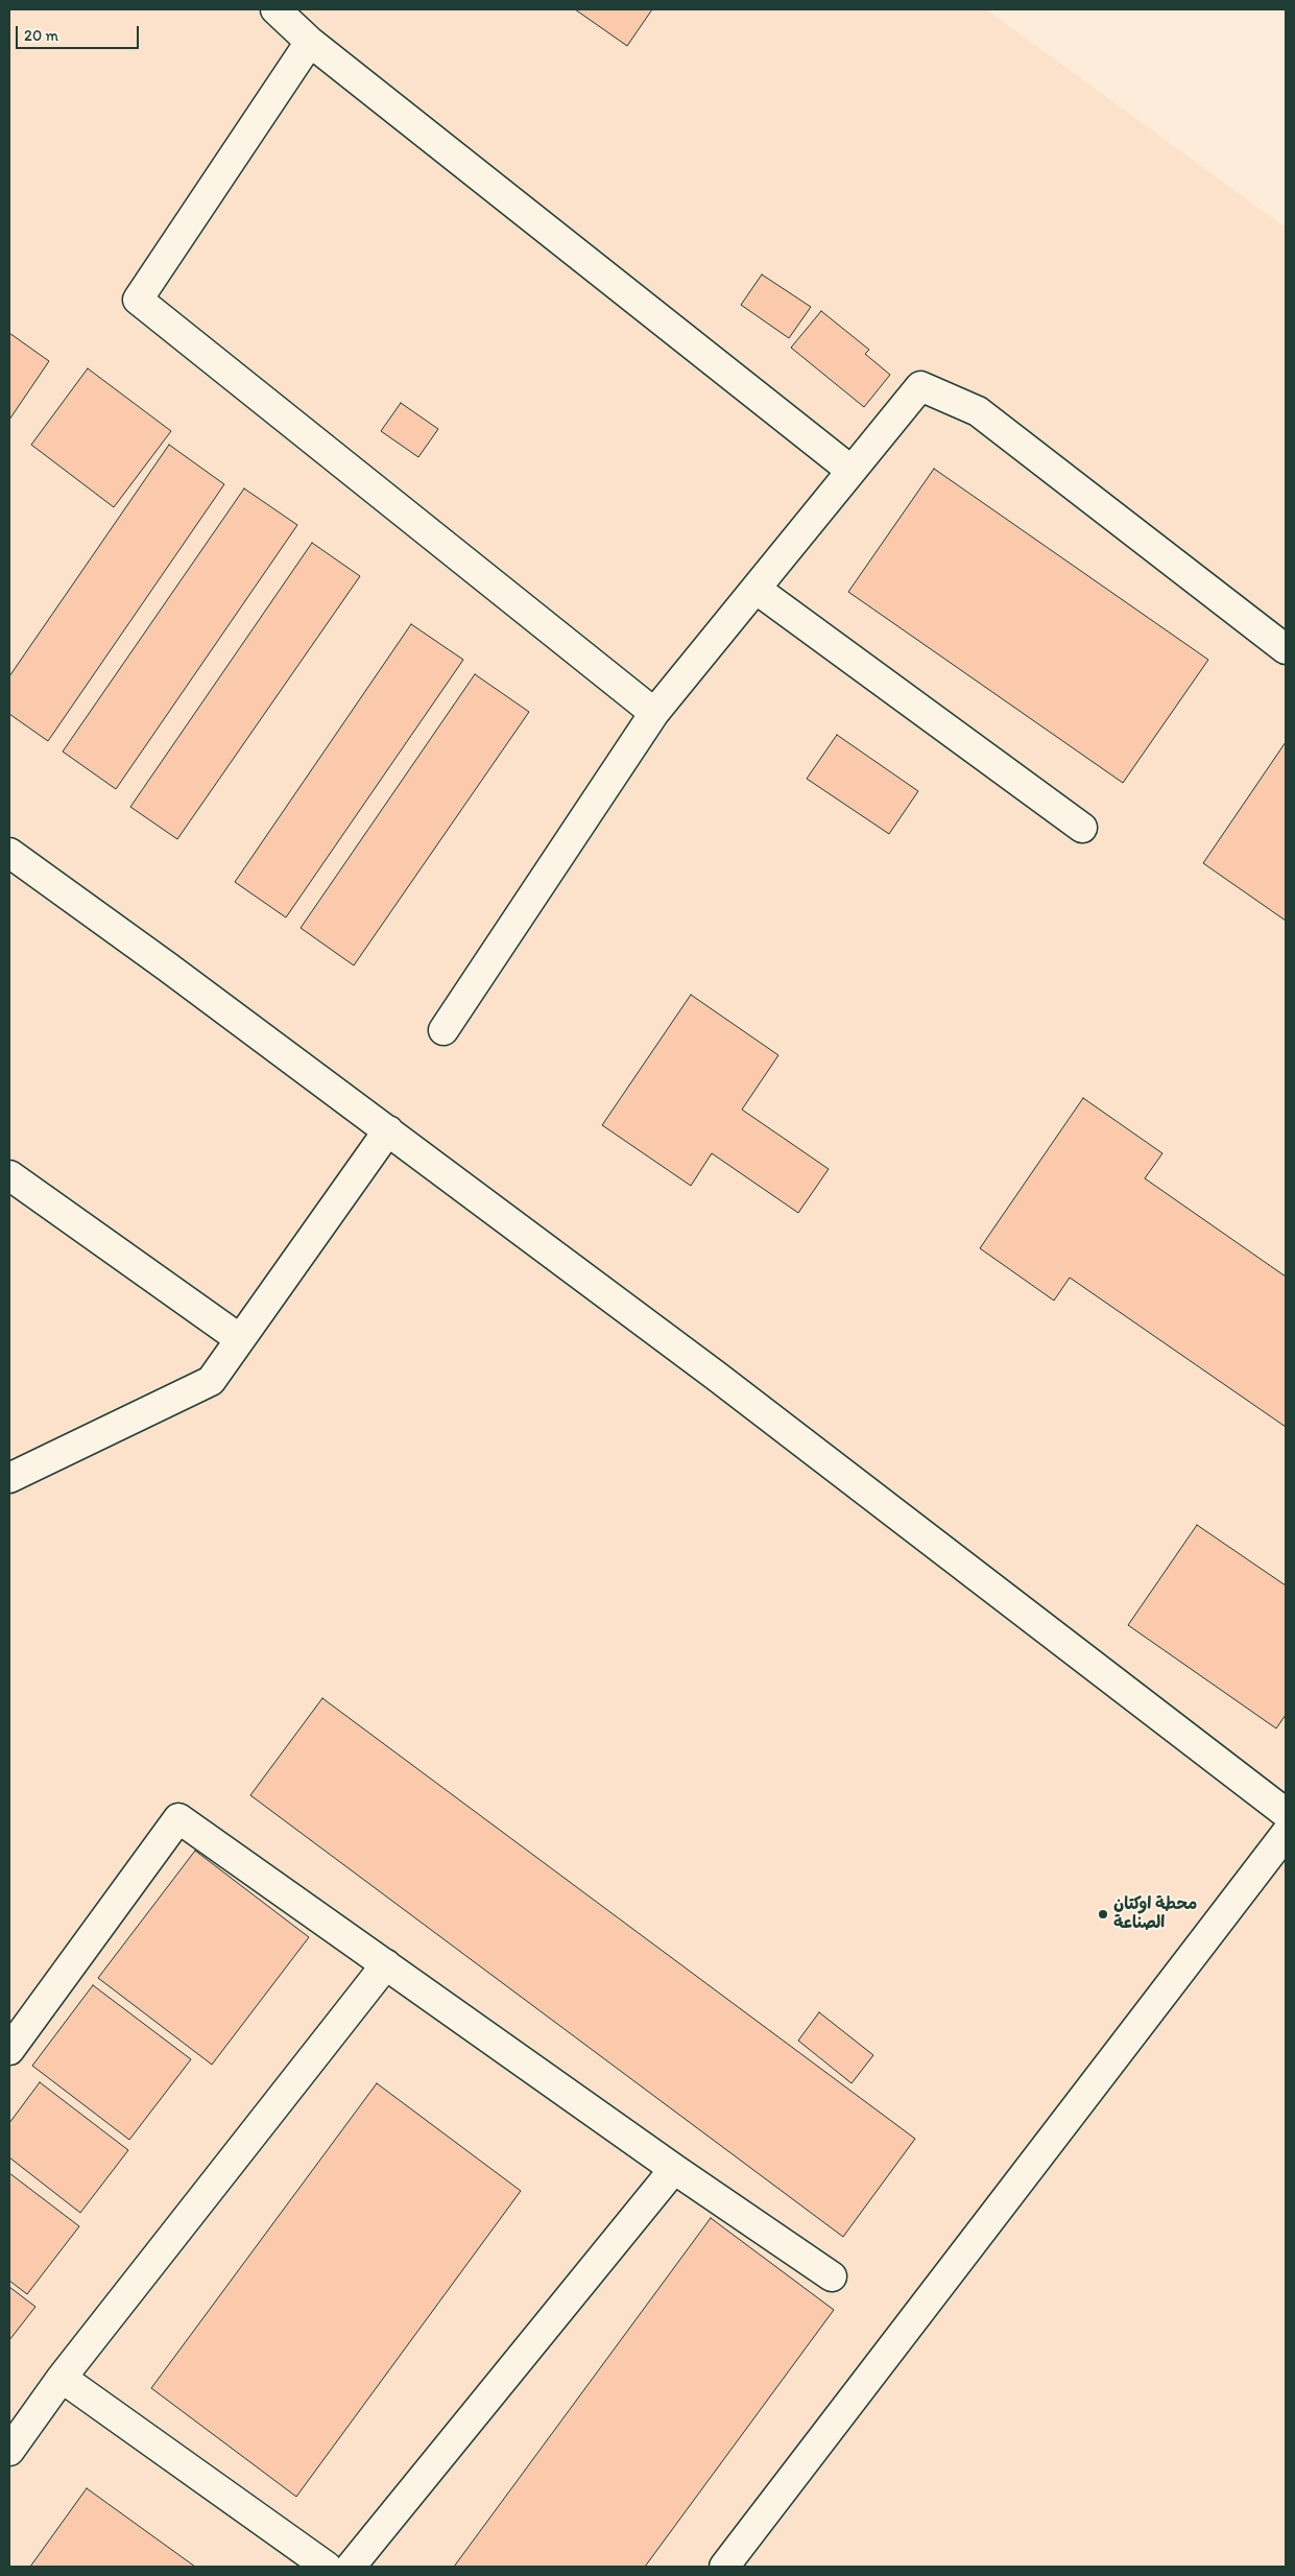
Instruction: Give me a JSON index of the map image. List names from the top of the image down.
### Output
{
  "places": ["محطة اوكتان الصناعة"],
  "scale_bar": "20 m"
}
